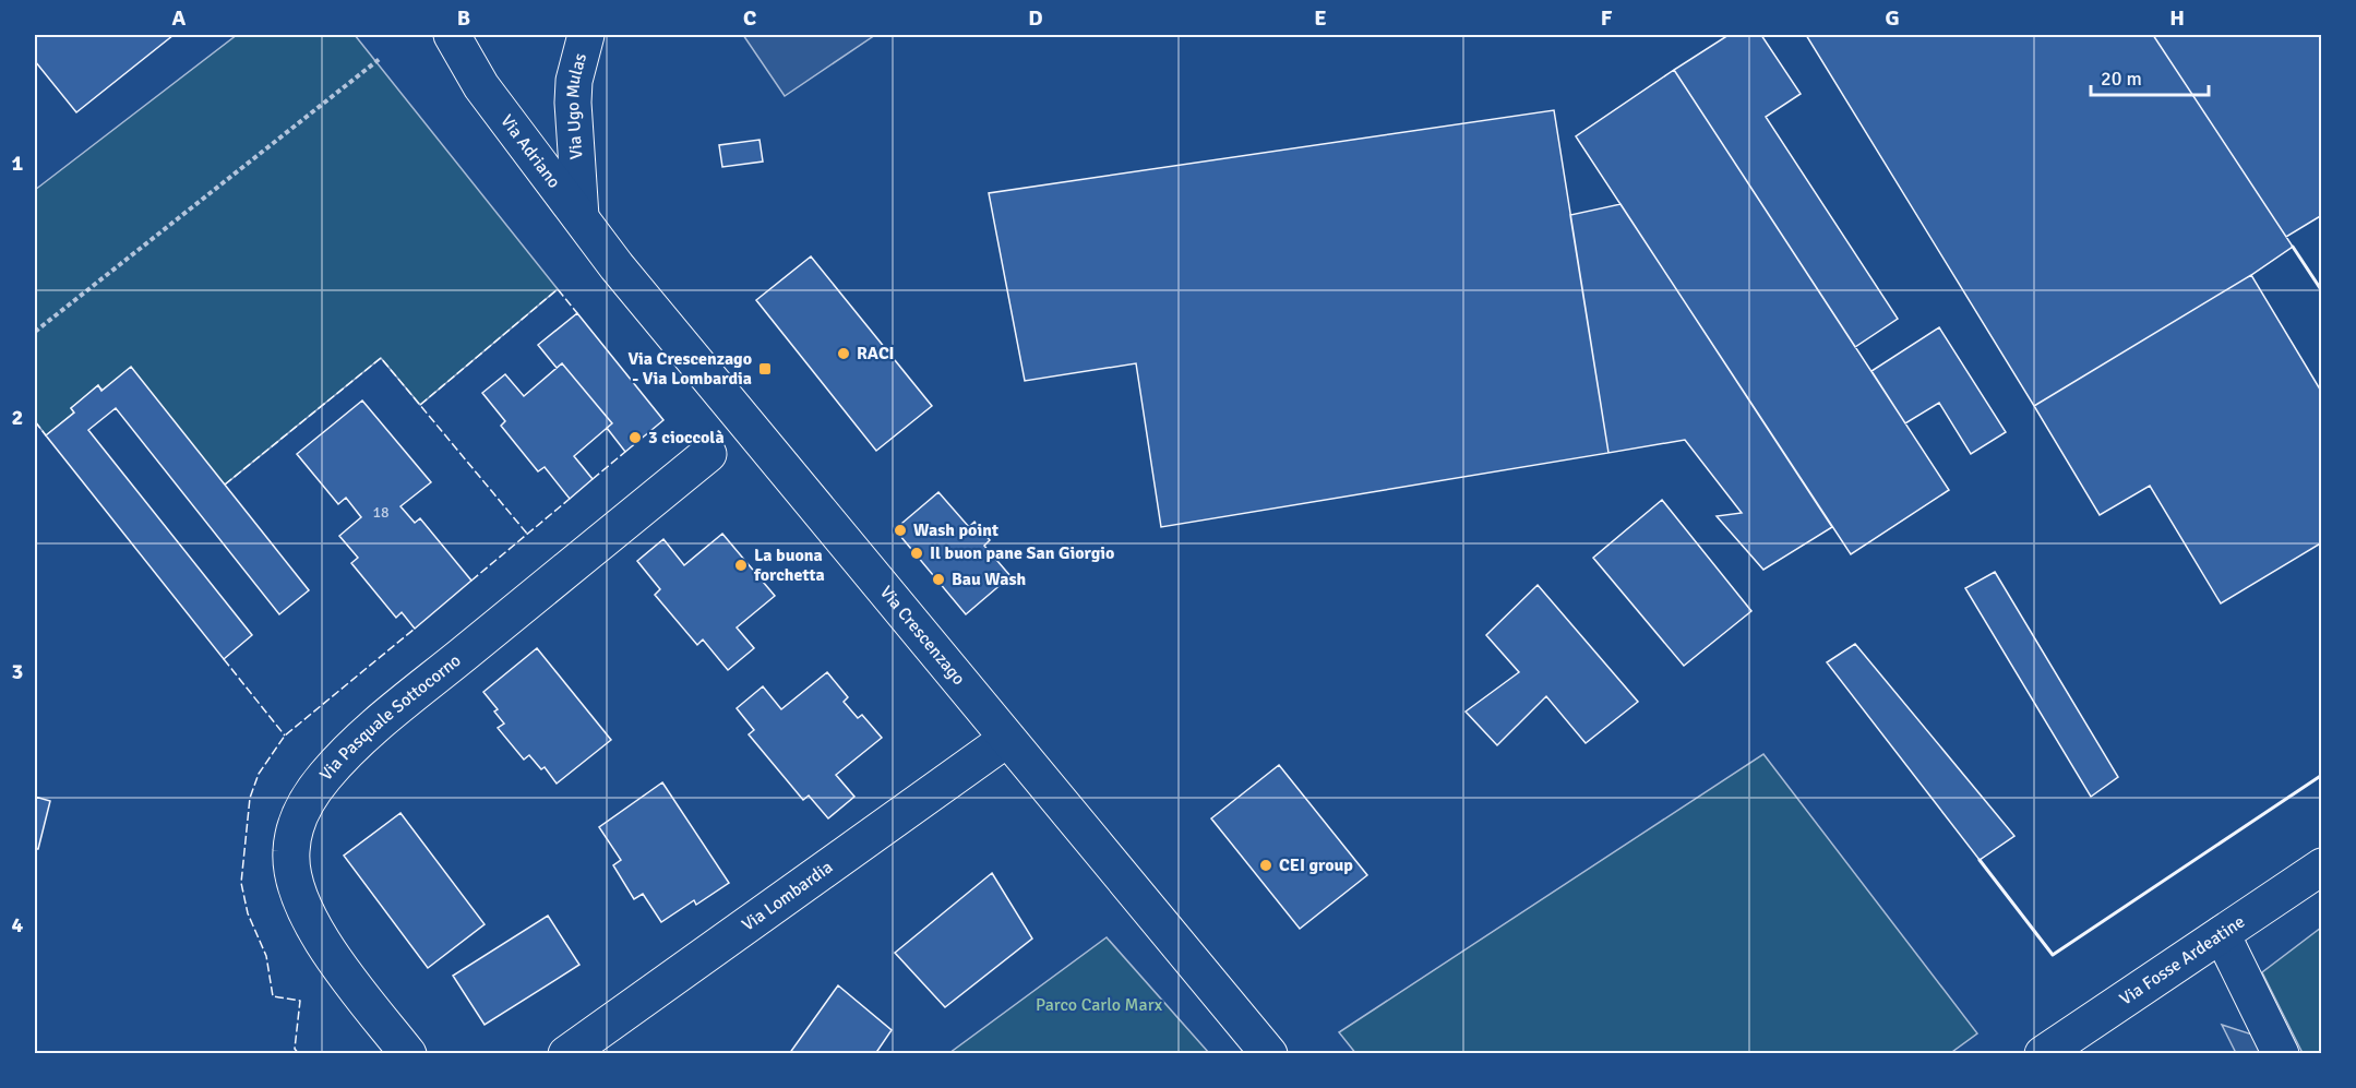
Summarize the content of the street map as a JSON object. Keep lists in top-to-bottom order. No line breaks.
{"streets":{"street":["Via Ugo Mulas","Via Adriano","Via Crescenzago","Via Pasquale Sottocorno","Via Lombardia","Via Fosse Ardeatine"]},"crossings":[["Via Ugo Mulas","Via Adriano"],["Via Ugo Mulas","Via Crescenzago"],["Via Adriano","Via Crescenzago"],["Via Crescenzago","Via Lombardia"]],"parks":["Parco Carlo Marx"],"places":{"other":["RACI","3 cioccolà","Wash point","Il buon pane San Giorgio","La buona forchetta","Bau Wash","CEI group"],"transit":["Via Crescenzago - Via Lombardia"]},"house_numbers":["18"],"scale_bar":"20 m","grid":{"columns":["A","B","C","D","E","F","G","H"],"rows":["1","2","3","4"]}}
